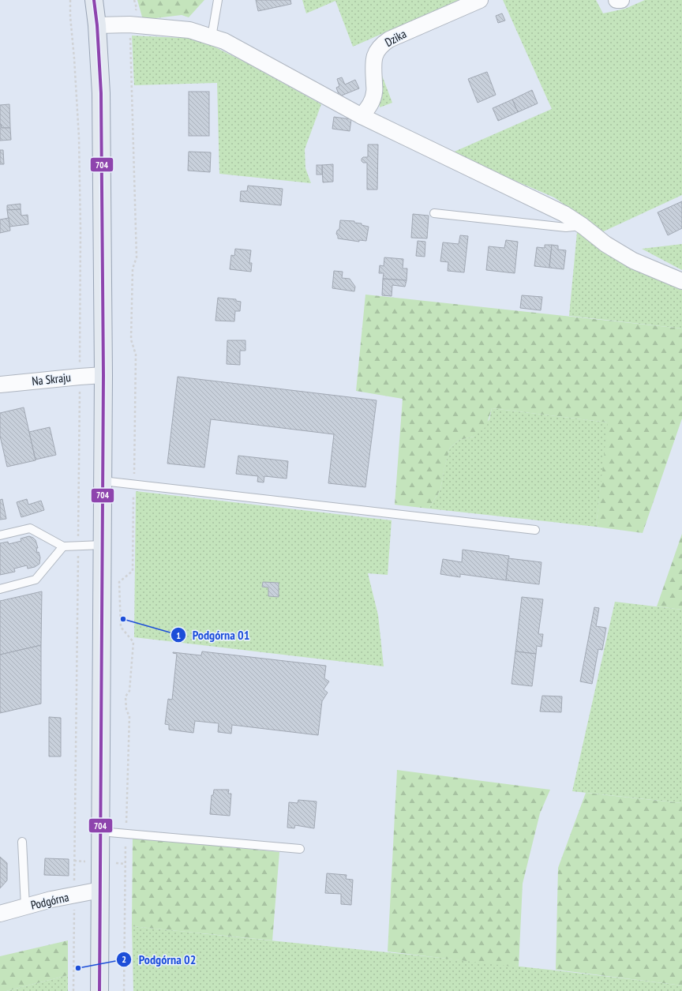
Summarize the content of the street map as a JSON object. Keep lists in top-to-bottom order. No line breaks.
{"streets":{"street":["Dzika","Na Skraju","Podgórna"]},"places":["Podgórna 01","Podgórna 02"],"lines":["transit line 704"]}
